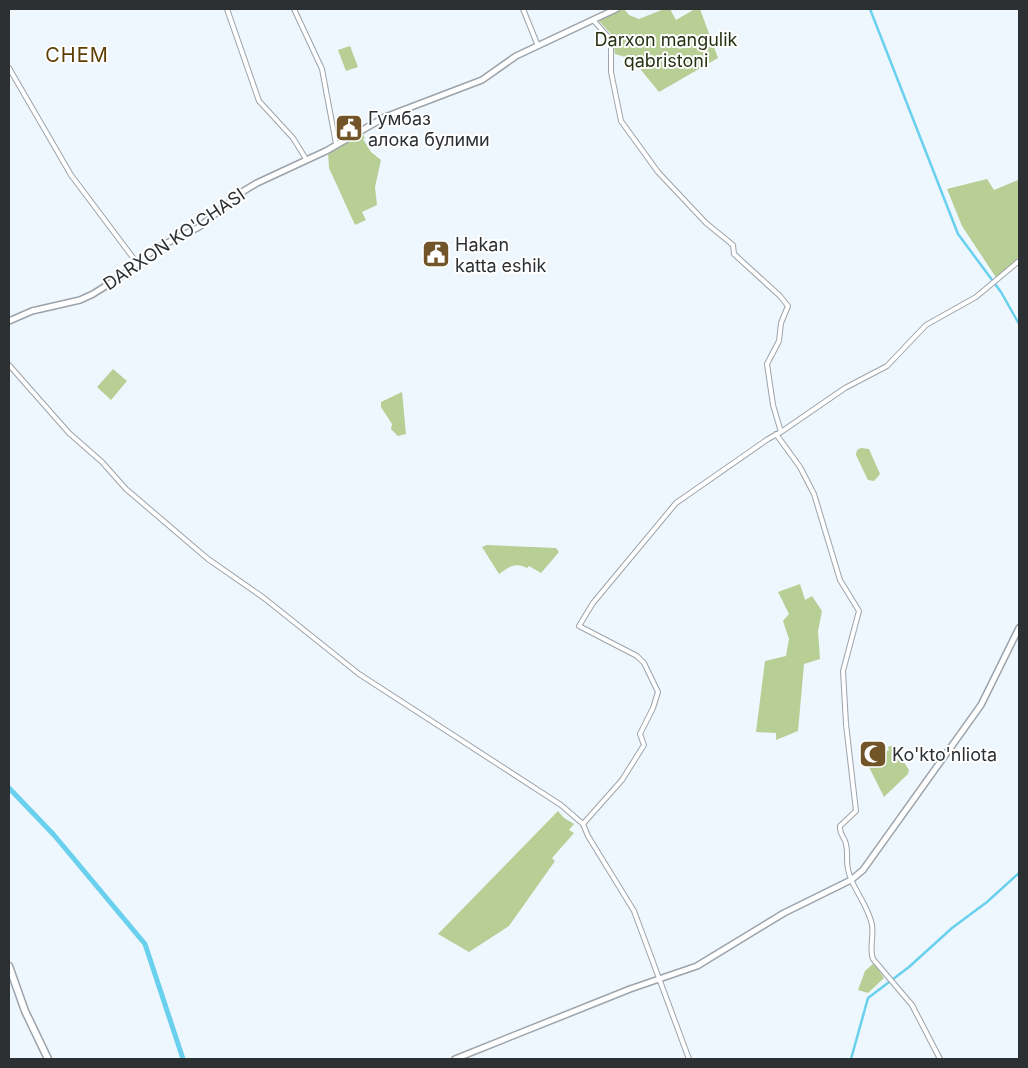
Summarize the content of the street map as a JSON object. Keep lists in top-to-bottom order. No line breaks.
{"streets":{"main road":["DARXON KO'CHASI"]},"districts":["CHEM"],"parks":["Darxon mangulik qabristoni"],"places":{"public building":["Гумбаз алока булими","Hakan katta eshik"],"mosque":["Ko'kto'nliota"]}}
